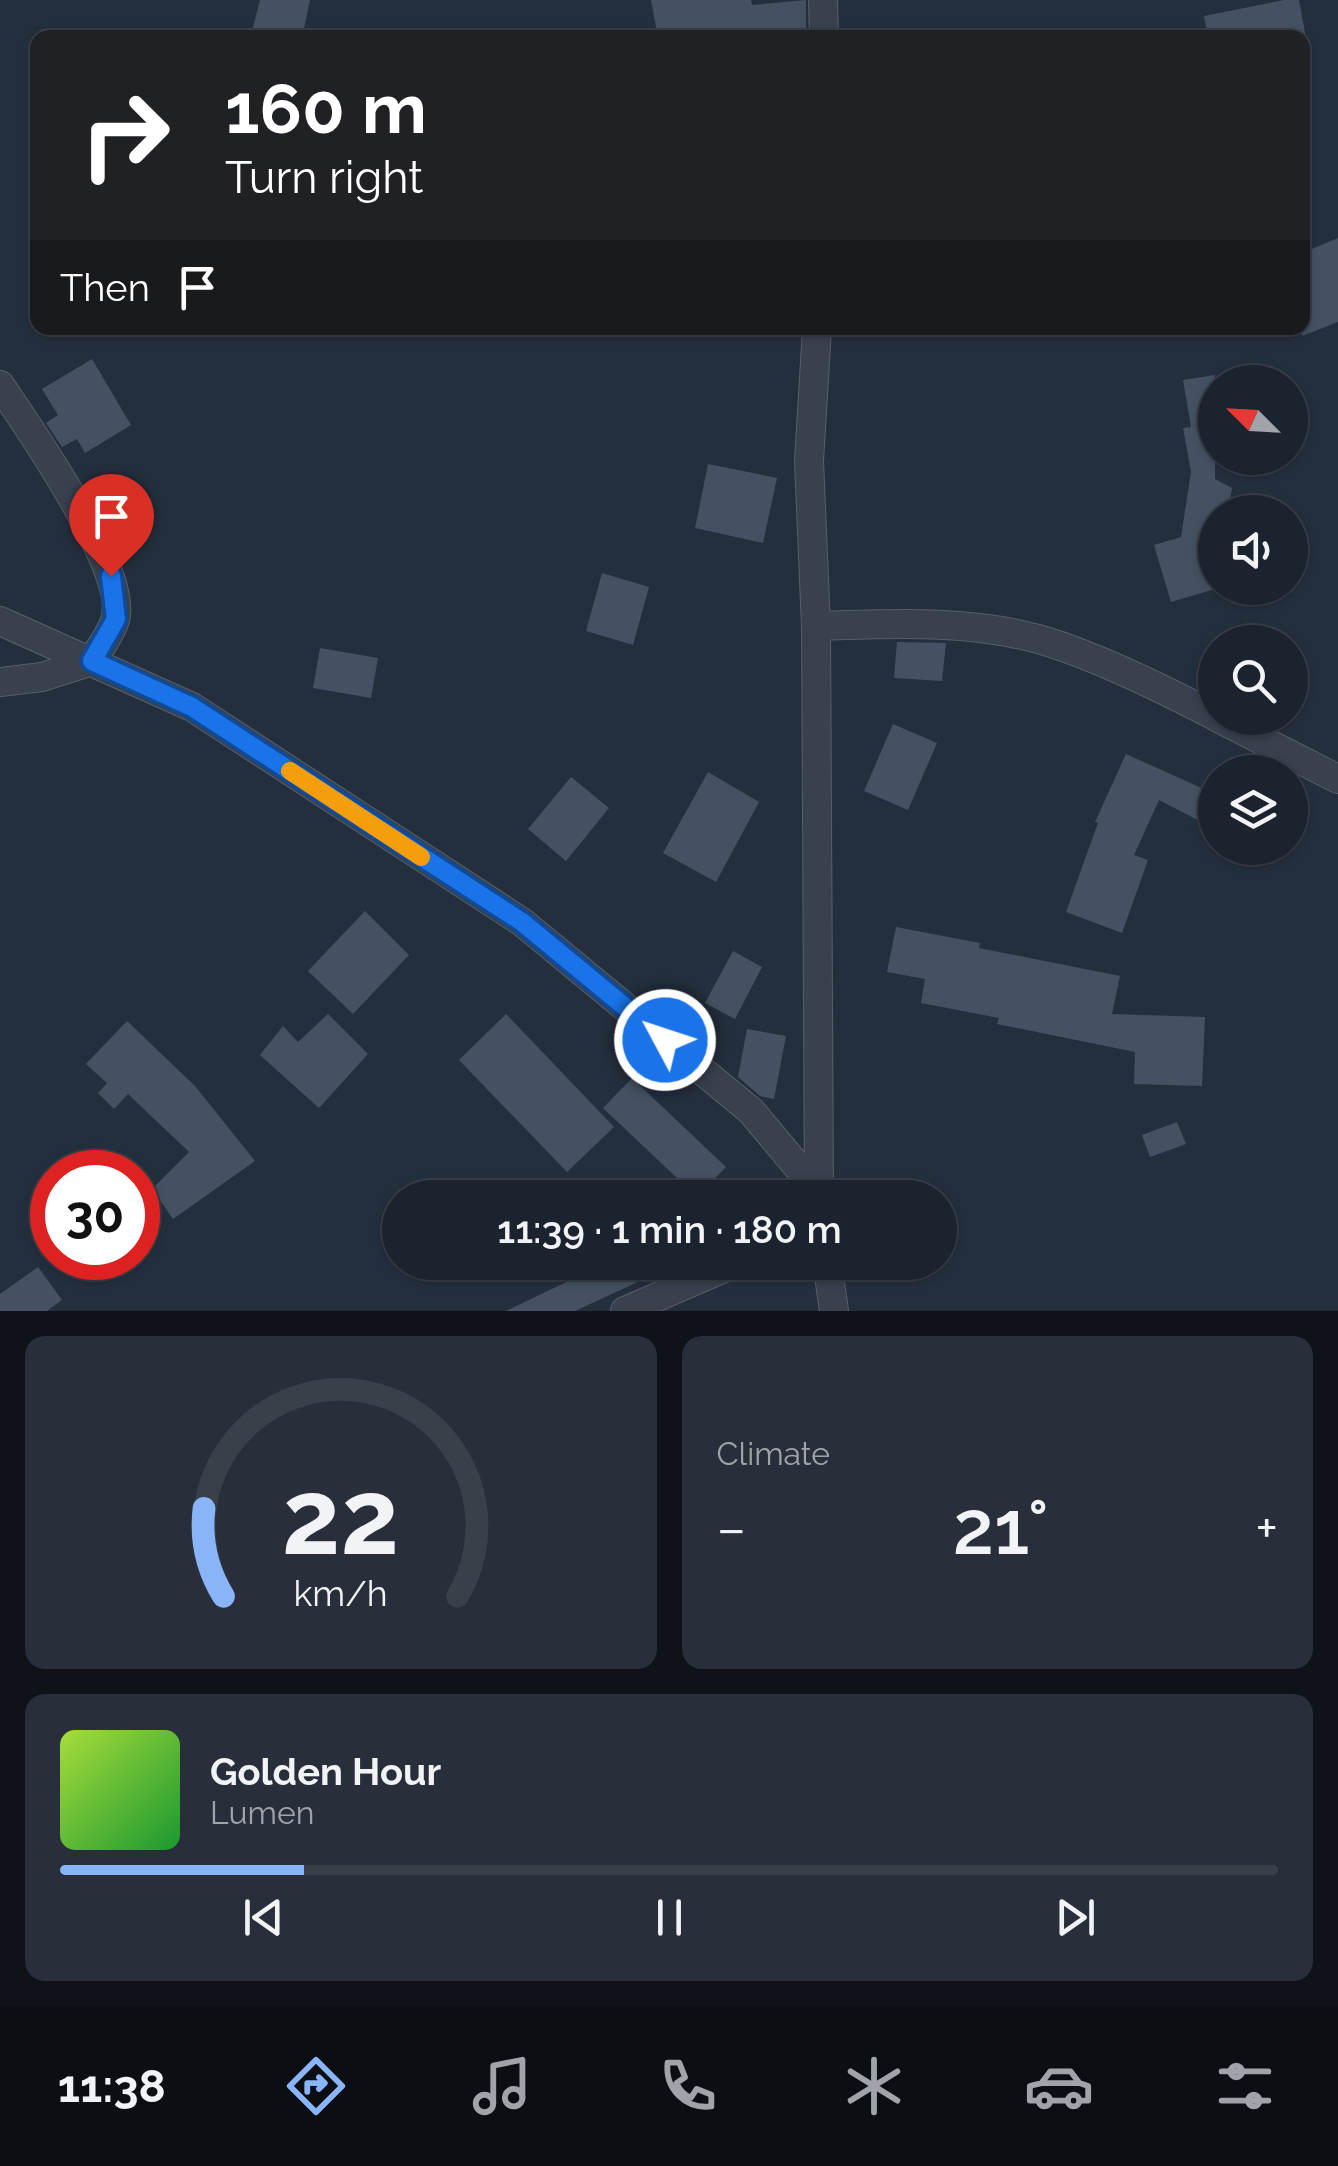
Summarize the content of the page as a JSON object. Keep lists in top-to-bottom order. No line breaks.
{"north":"top left","page":{"turn":["160 m","Turn right"],"then":"Then","limit":"30","trip":"11:39 · 1 min · 180 m","tile":"Climate","heat":["−","21°","+"],"song":["Golden Hour","Lumen"],"tabs":"11:38","gauge":["22","km/h"]}}
